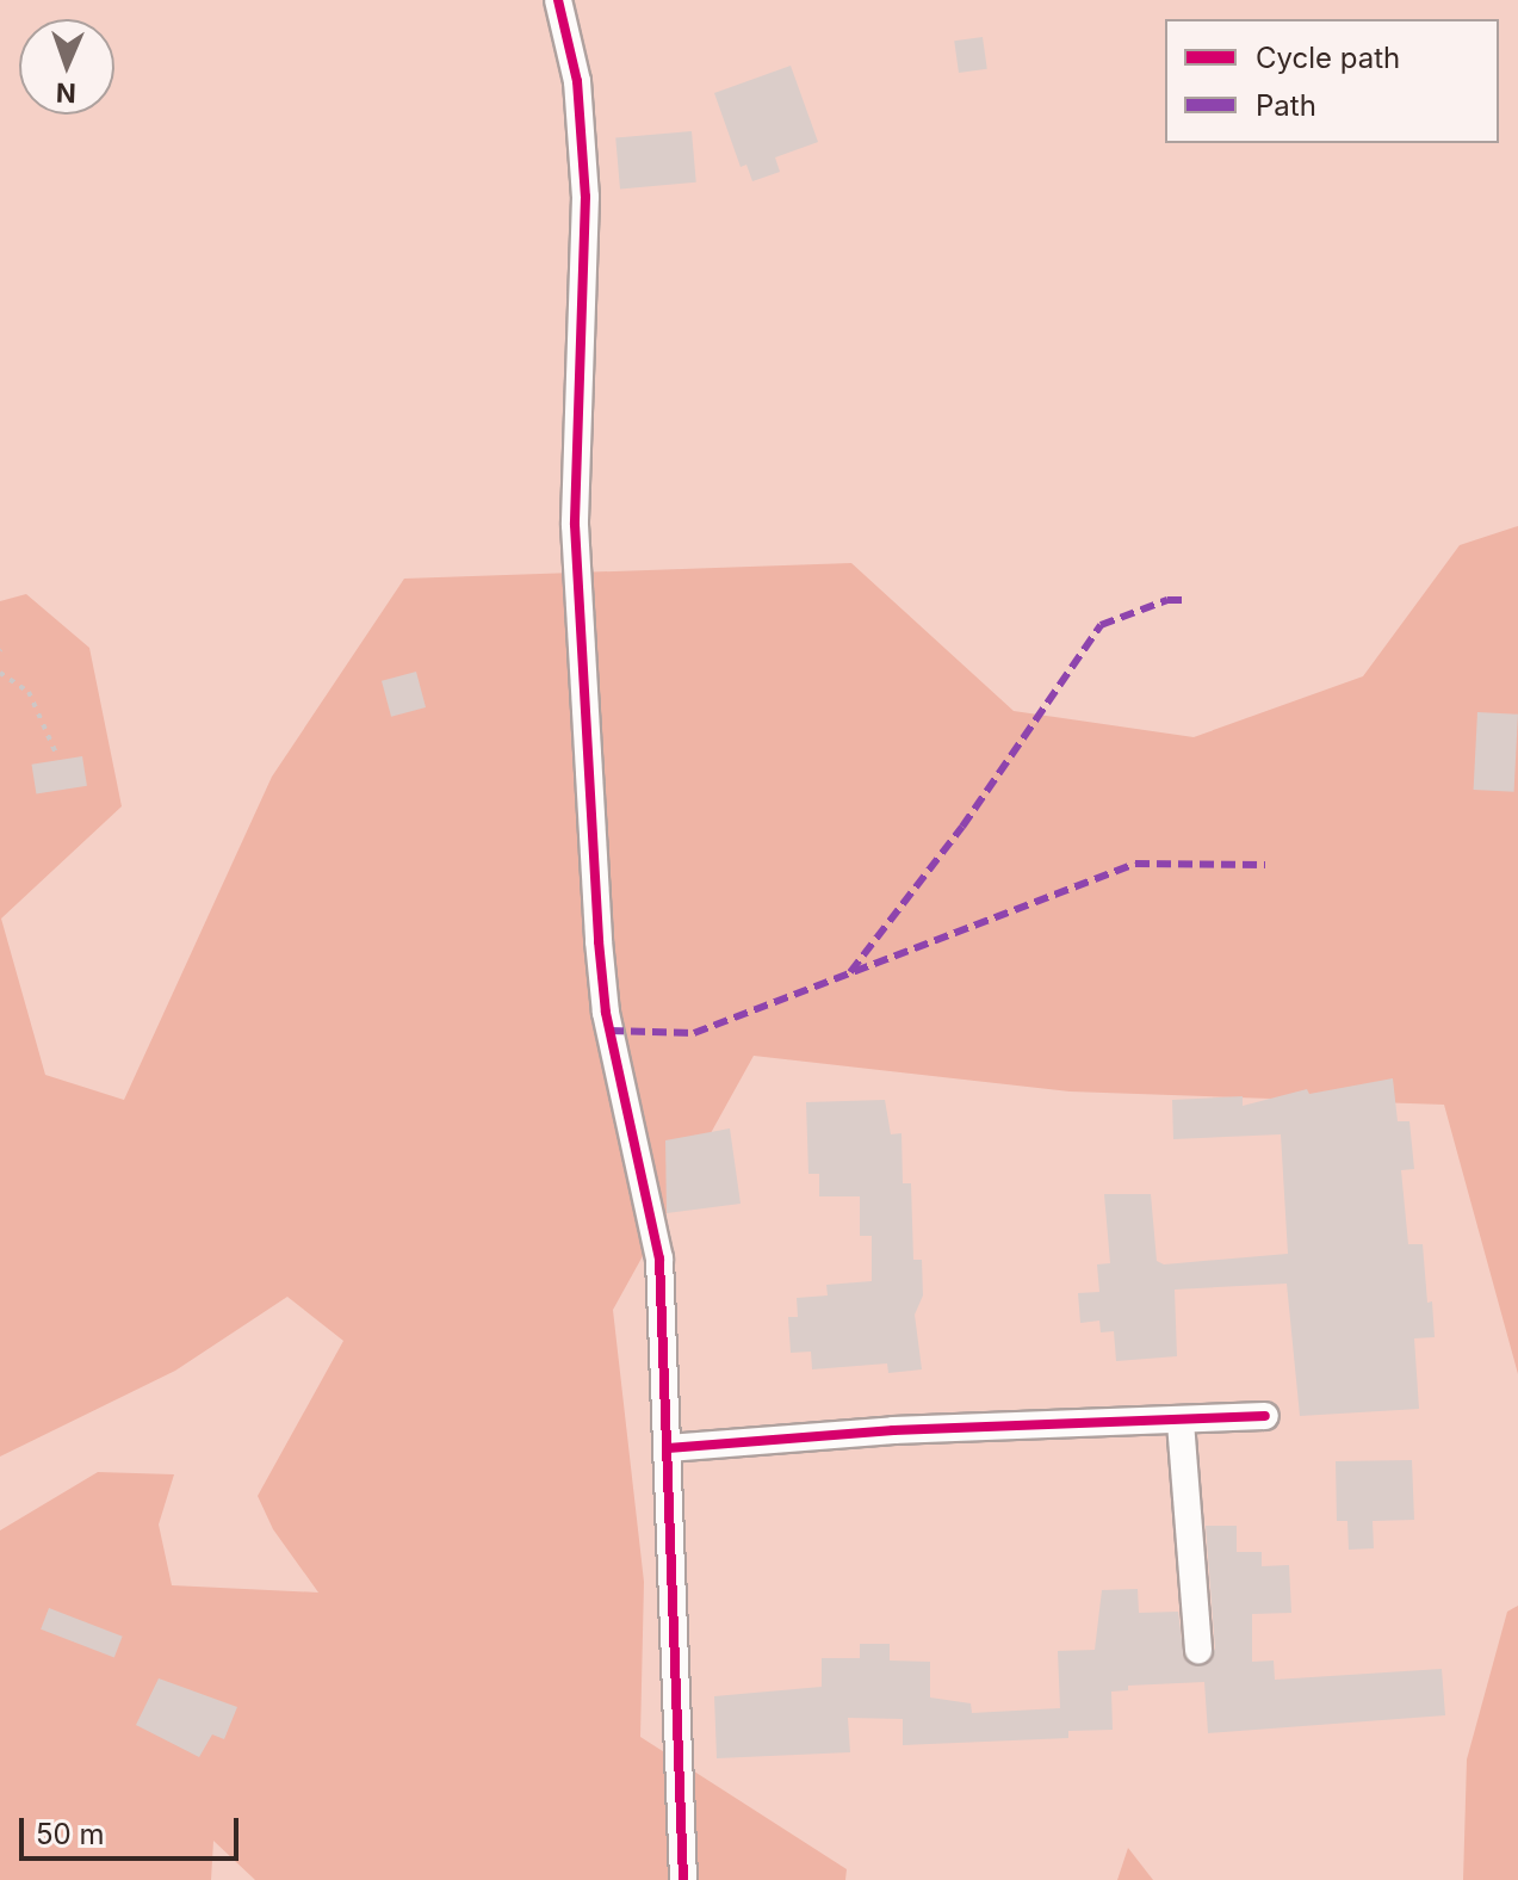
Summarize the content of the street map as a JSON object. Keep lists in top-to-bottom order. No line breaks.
{"legend":["Cycle path","Path"],"scale_bar":"50 m","north":"bottom"}
